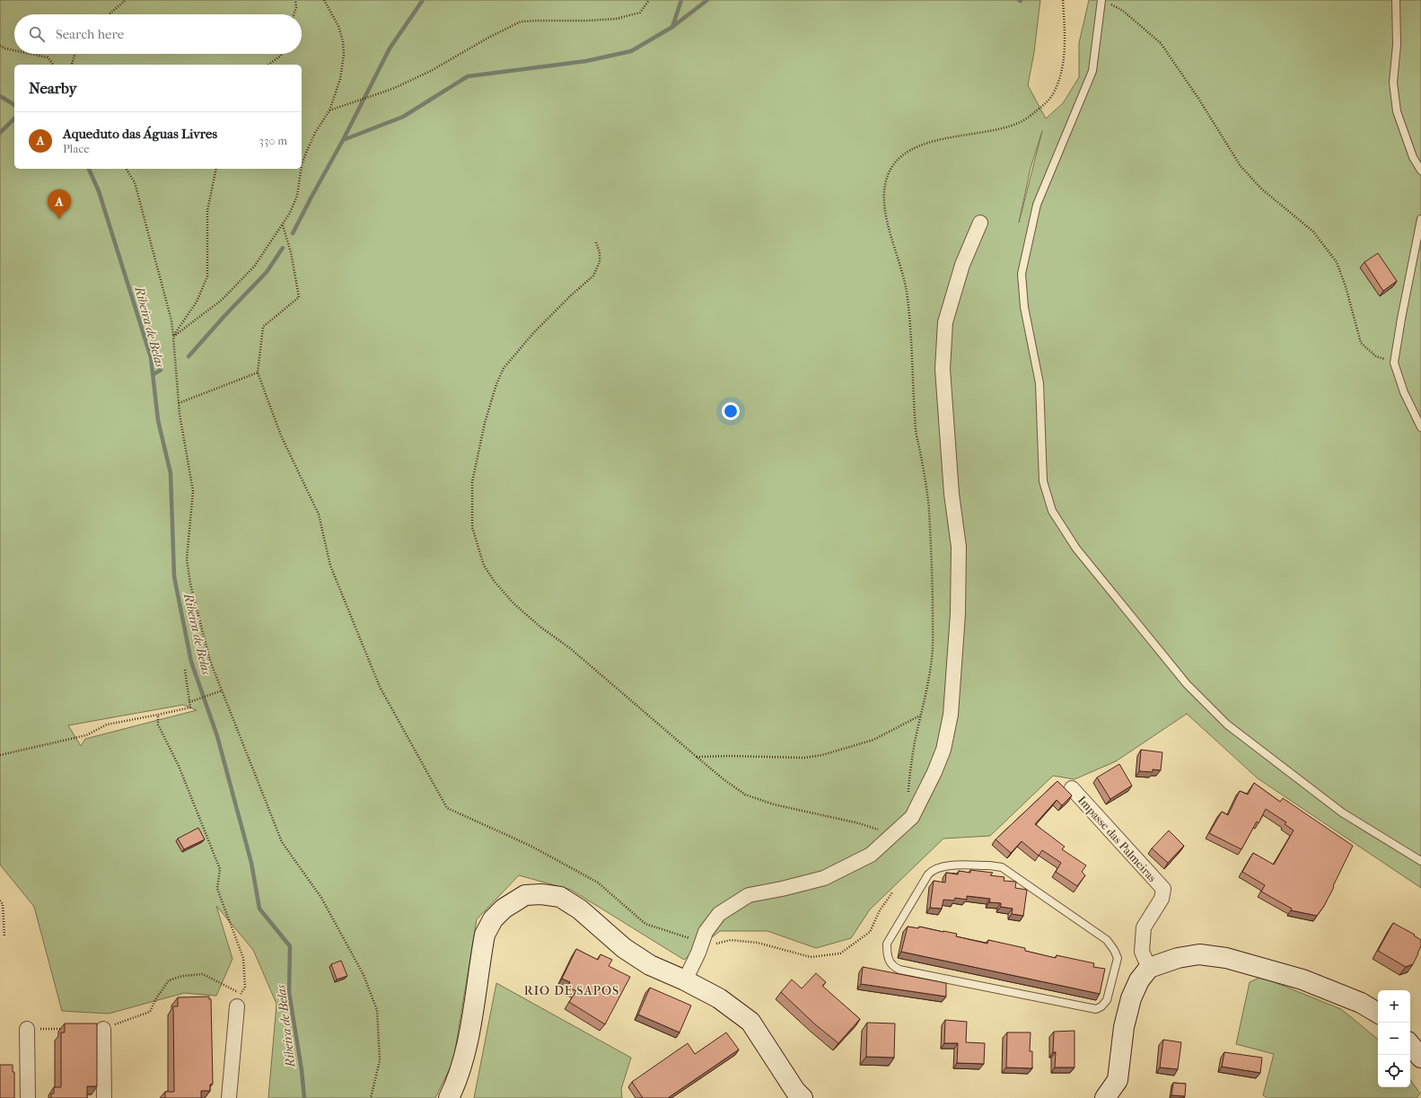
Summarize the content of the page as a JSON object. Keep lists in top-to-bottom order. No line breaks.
{"streets":{"street":["Impasse das Palmeiras"]},"districts":["RIO DE SAPOS"],"water":["Ribeira de Belas"],"page":{"search":"Search here","heading":"Nearby","list":[{"mark":"A","name":"Aqueduto das Águas Livres","note":"Place","value":"330 m"}],"pins":"A","map_buttons":["+","−"]}}
